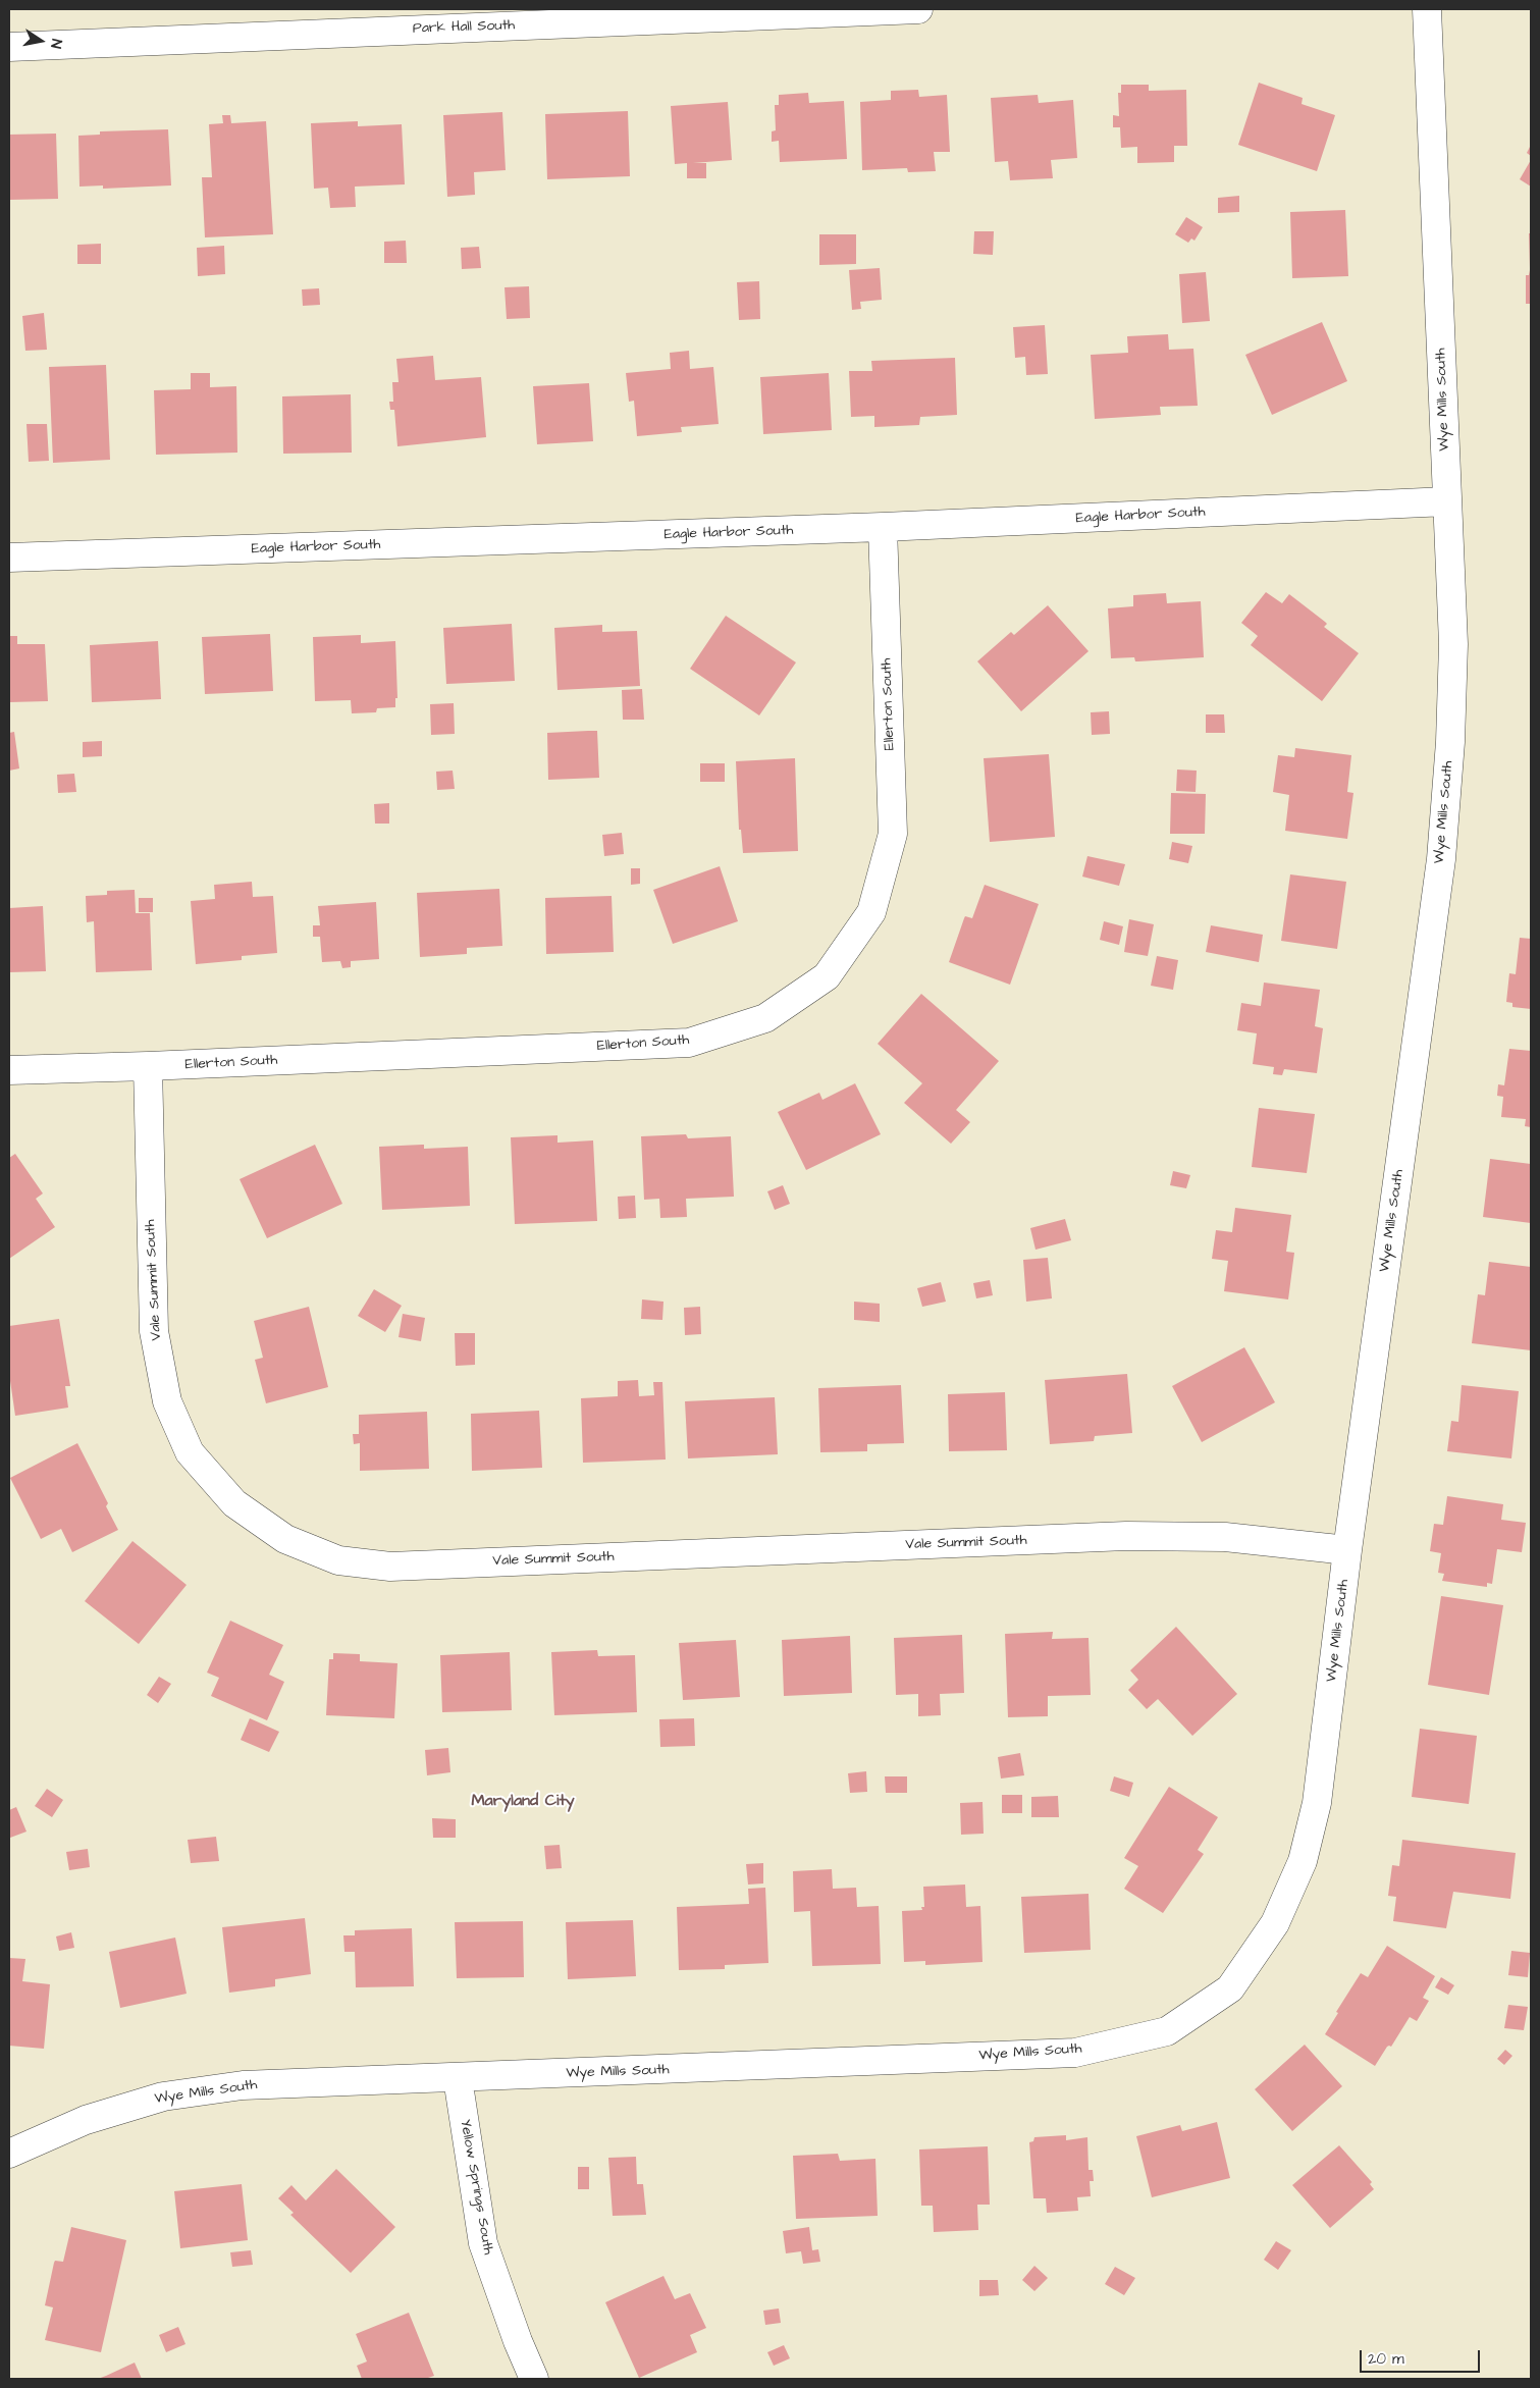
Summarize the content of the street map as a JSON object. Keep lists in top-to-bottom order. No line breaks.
{"streets":{"street":["Park Hall South","Wye Mills South","Eagle Harbor South","Ellerton South","Vale Summit South","Yellow Springs South"]},"crossings":[["Wye Mills South","Eagle Harbor South"],["Wye Mills South","Vale Summit South"],["Wye Mills South","Yellow Springs South"],["Eagle Harbor South","Ellerton South"],["Ellerton South","Vale Summit South"]],"districts":["Maryland City"],"scale_bar":"20 m","north":"right"}
